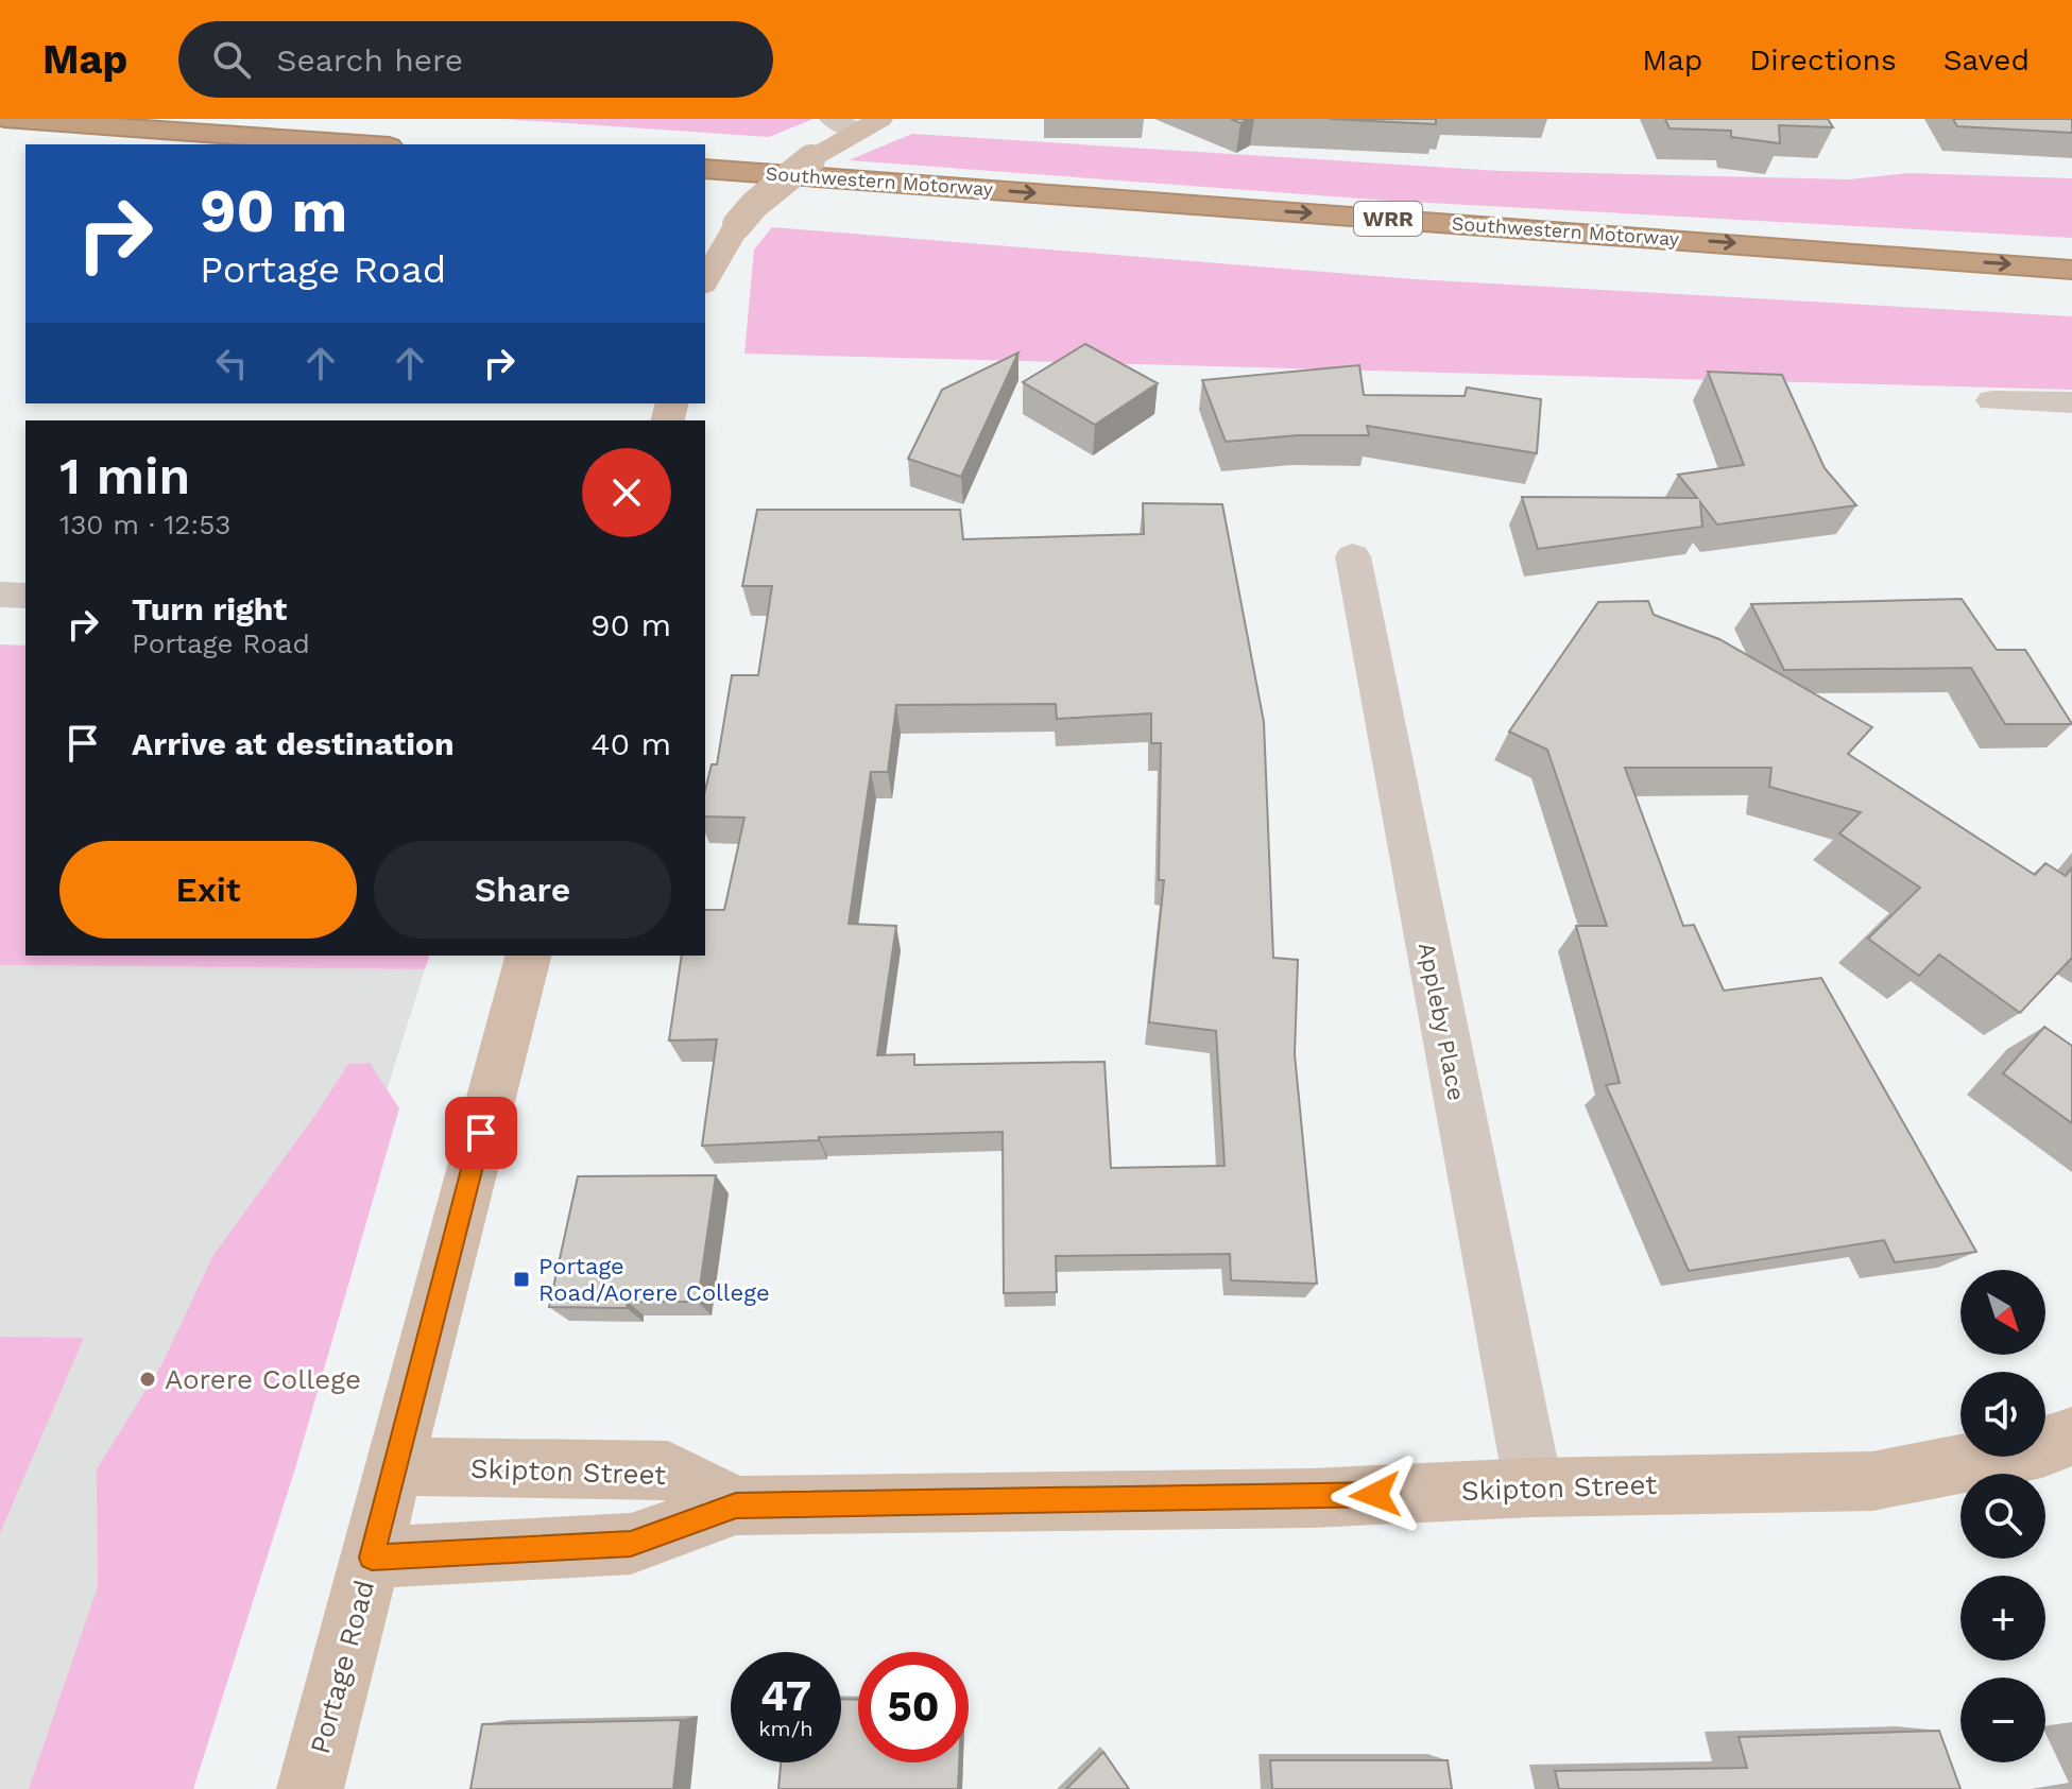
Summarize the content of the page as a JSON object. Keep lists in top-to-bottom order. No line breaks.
{"streets":{"highway":["Southwestern Motorway","WRR"],"main road":["Skipton Street","Portage Road"],"street":["Appleby Place"]},"crossings":[["Appleby Place","Skipton Street"],["Skipton Street","Portage Road"]],"places":{"transit":["Portage Road/Aorere College"],"other":["Aorere College"]},"north":"bottom right","page":{"header":"Map","search":"Search here","nav":["Map","Directions","Saved"],"turn":["90 m","Portage Road"],"heading":["1 min","130 m · 12:53"],"list":[{"name":"Turn right","note":"Portage Road","value":"90 m"},{"name":"Arrive at destination","value":"40 m"}],"buttons":["Exit","Share"],"map_buttons":["+","−"],"speed":"47 km/h","limit":"50"}}
